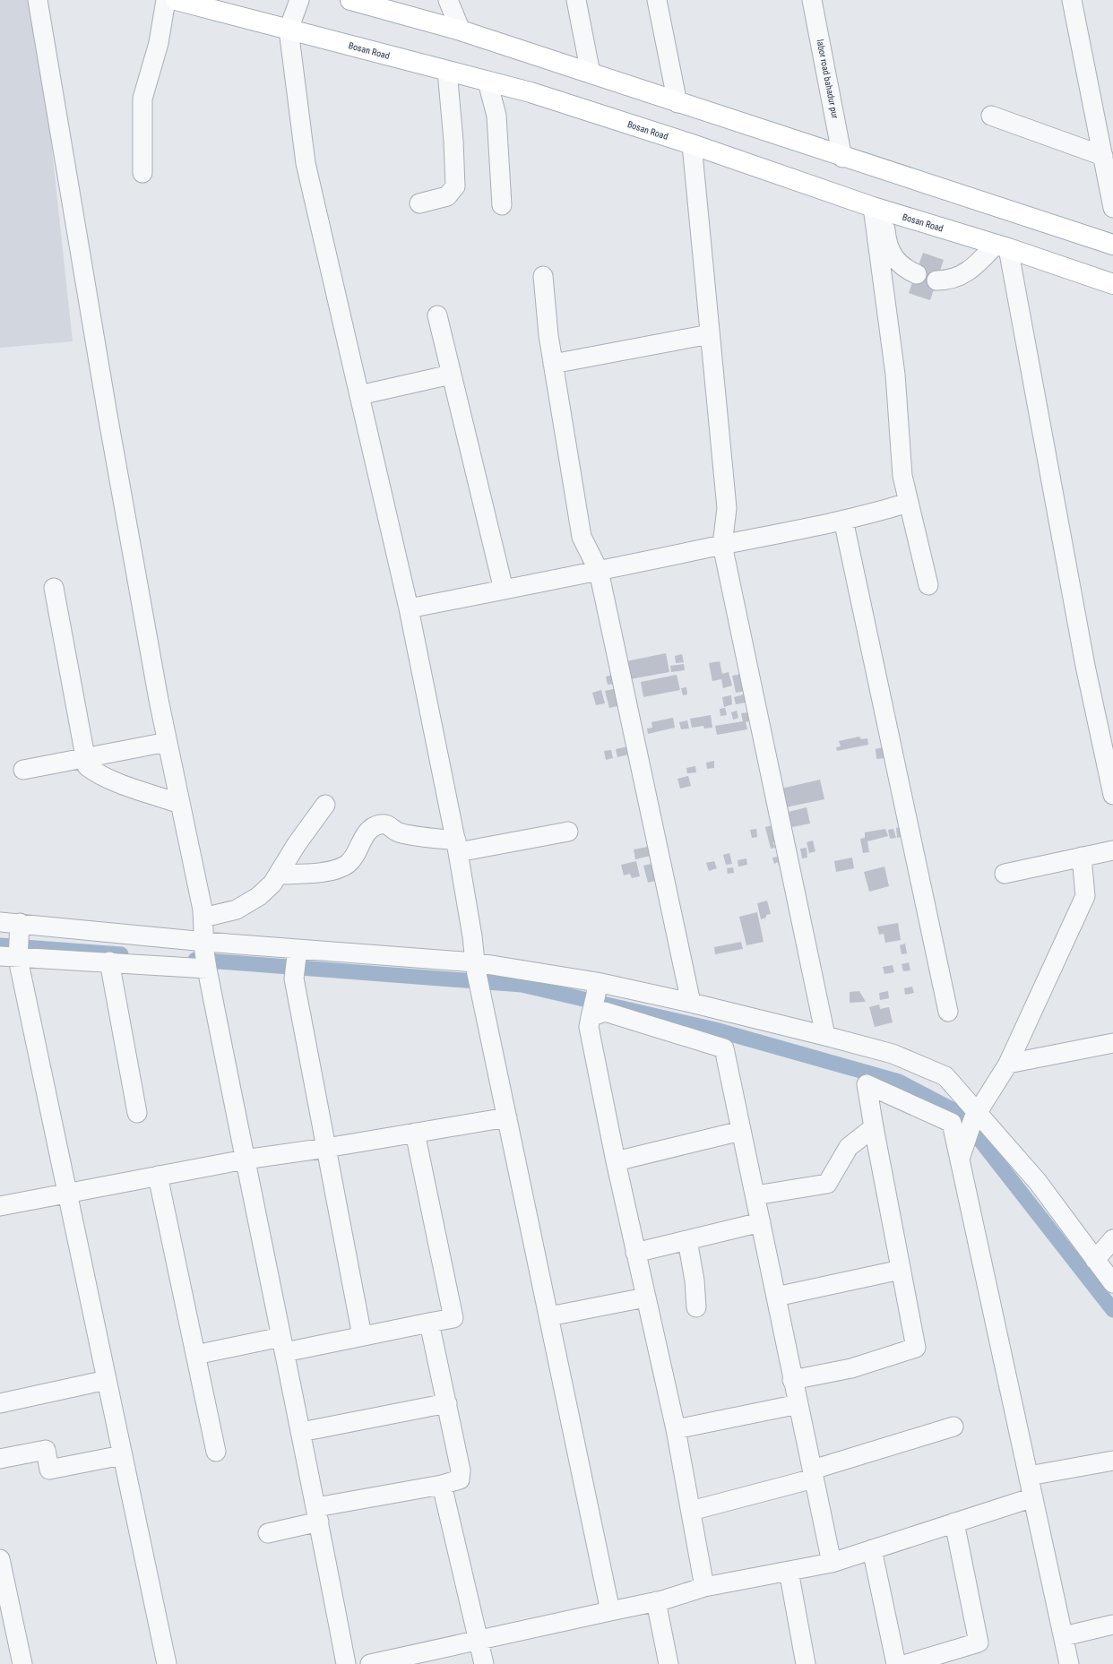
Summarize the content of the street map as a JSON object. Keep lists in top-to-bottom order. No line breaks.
{"streets":{"main road":["Bosan Road"],"street":["labor road bahadur pur"]}}
